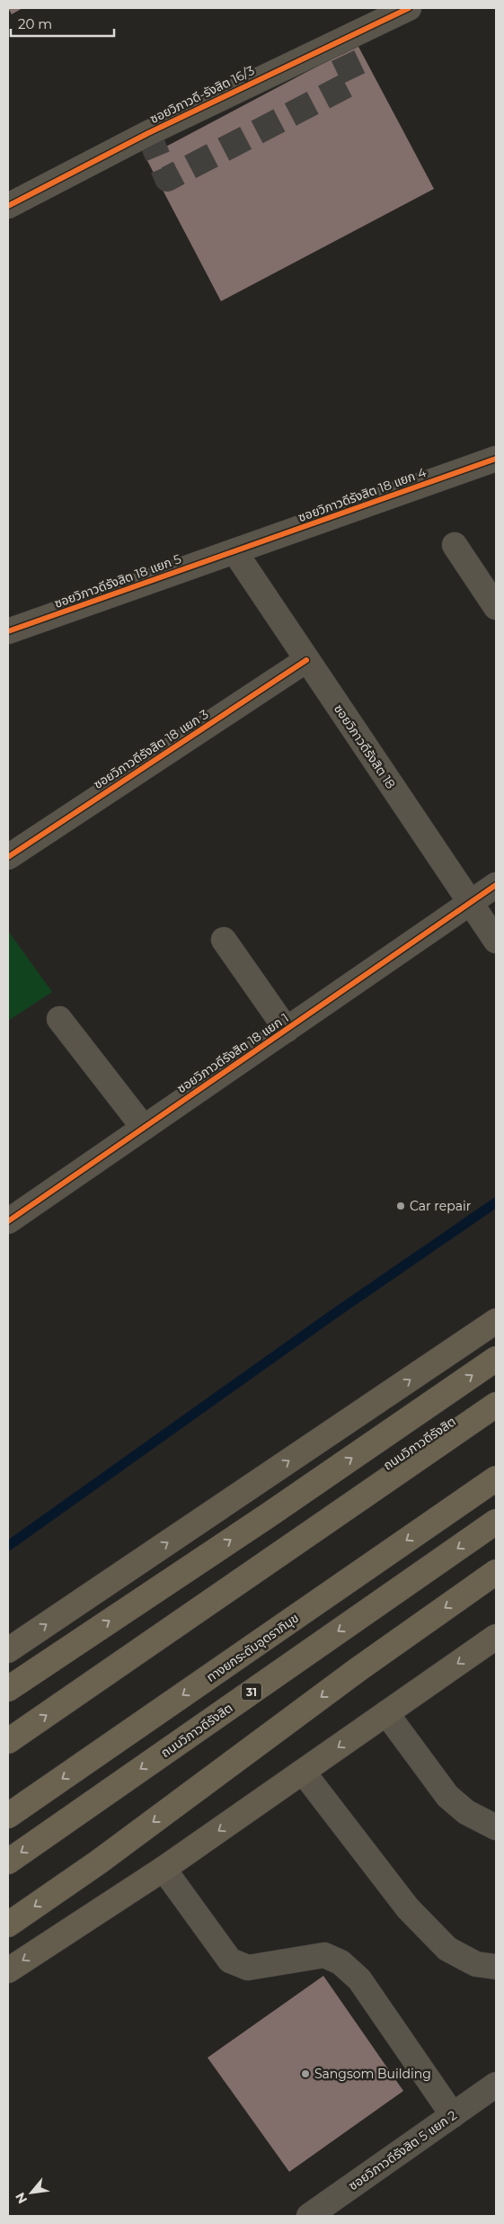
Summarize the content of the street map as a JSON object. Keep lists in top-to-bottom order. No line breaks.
{"streets":{"highway":["ถนนวิภาวดีรังสิต","ทางยกระดับอุตราภิมุข","31"],"street":["ซอยวิภาวดี-รังสิต 16/3","ซอยวิภาวดีรังสิต 18 แยก 4","ซอยวิภาวดีรังสิต 18 แยก 5","ซอยวิภาวดีรังสิต 18","ซอยวิภาวดีรังสิต 18 แยก 3","ซอยวิภาวดีรังสิต 18 แยก 1","ซอยวิภาวดีรังสิต 5 แยก 2"]},"crossings":[["ซอยวิภาวดีรังสิต 18 แยก 4","ซอยวิภาวดีรังสิต 18 แยก 5"],["ซอยวิภาวดีรังสิต 18 แยก 4","ซอยวิภาวดีรังสิต 18"],["ซอยวิภาวดีรังสิต 18 แยก 5","ซอยวิภาวดีรังสิต 18"],["ซอยวิภาวดีรังสิต 18","ซอยวิภาวดีรังสิต 18 แยก 3"],["ซอยวิภาวดีรังสิต 18","ซอยวิภาวดีรังสิต 18 แยก 1"]],"places":["Car repair","Sangsom Building"],"scale_bar":"20 m","north":"bottom left"}
